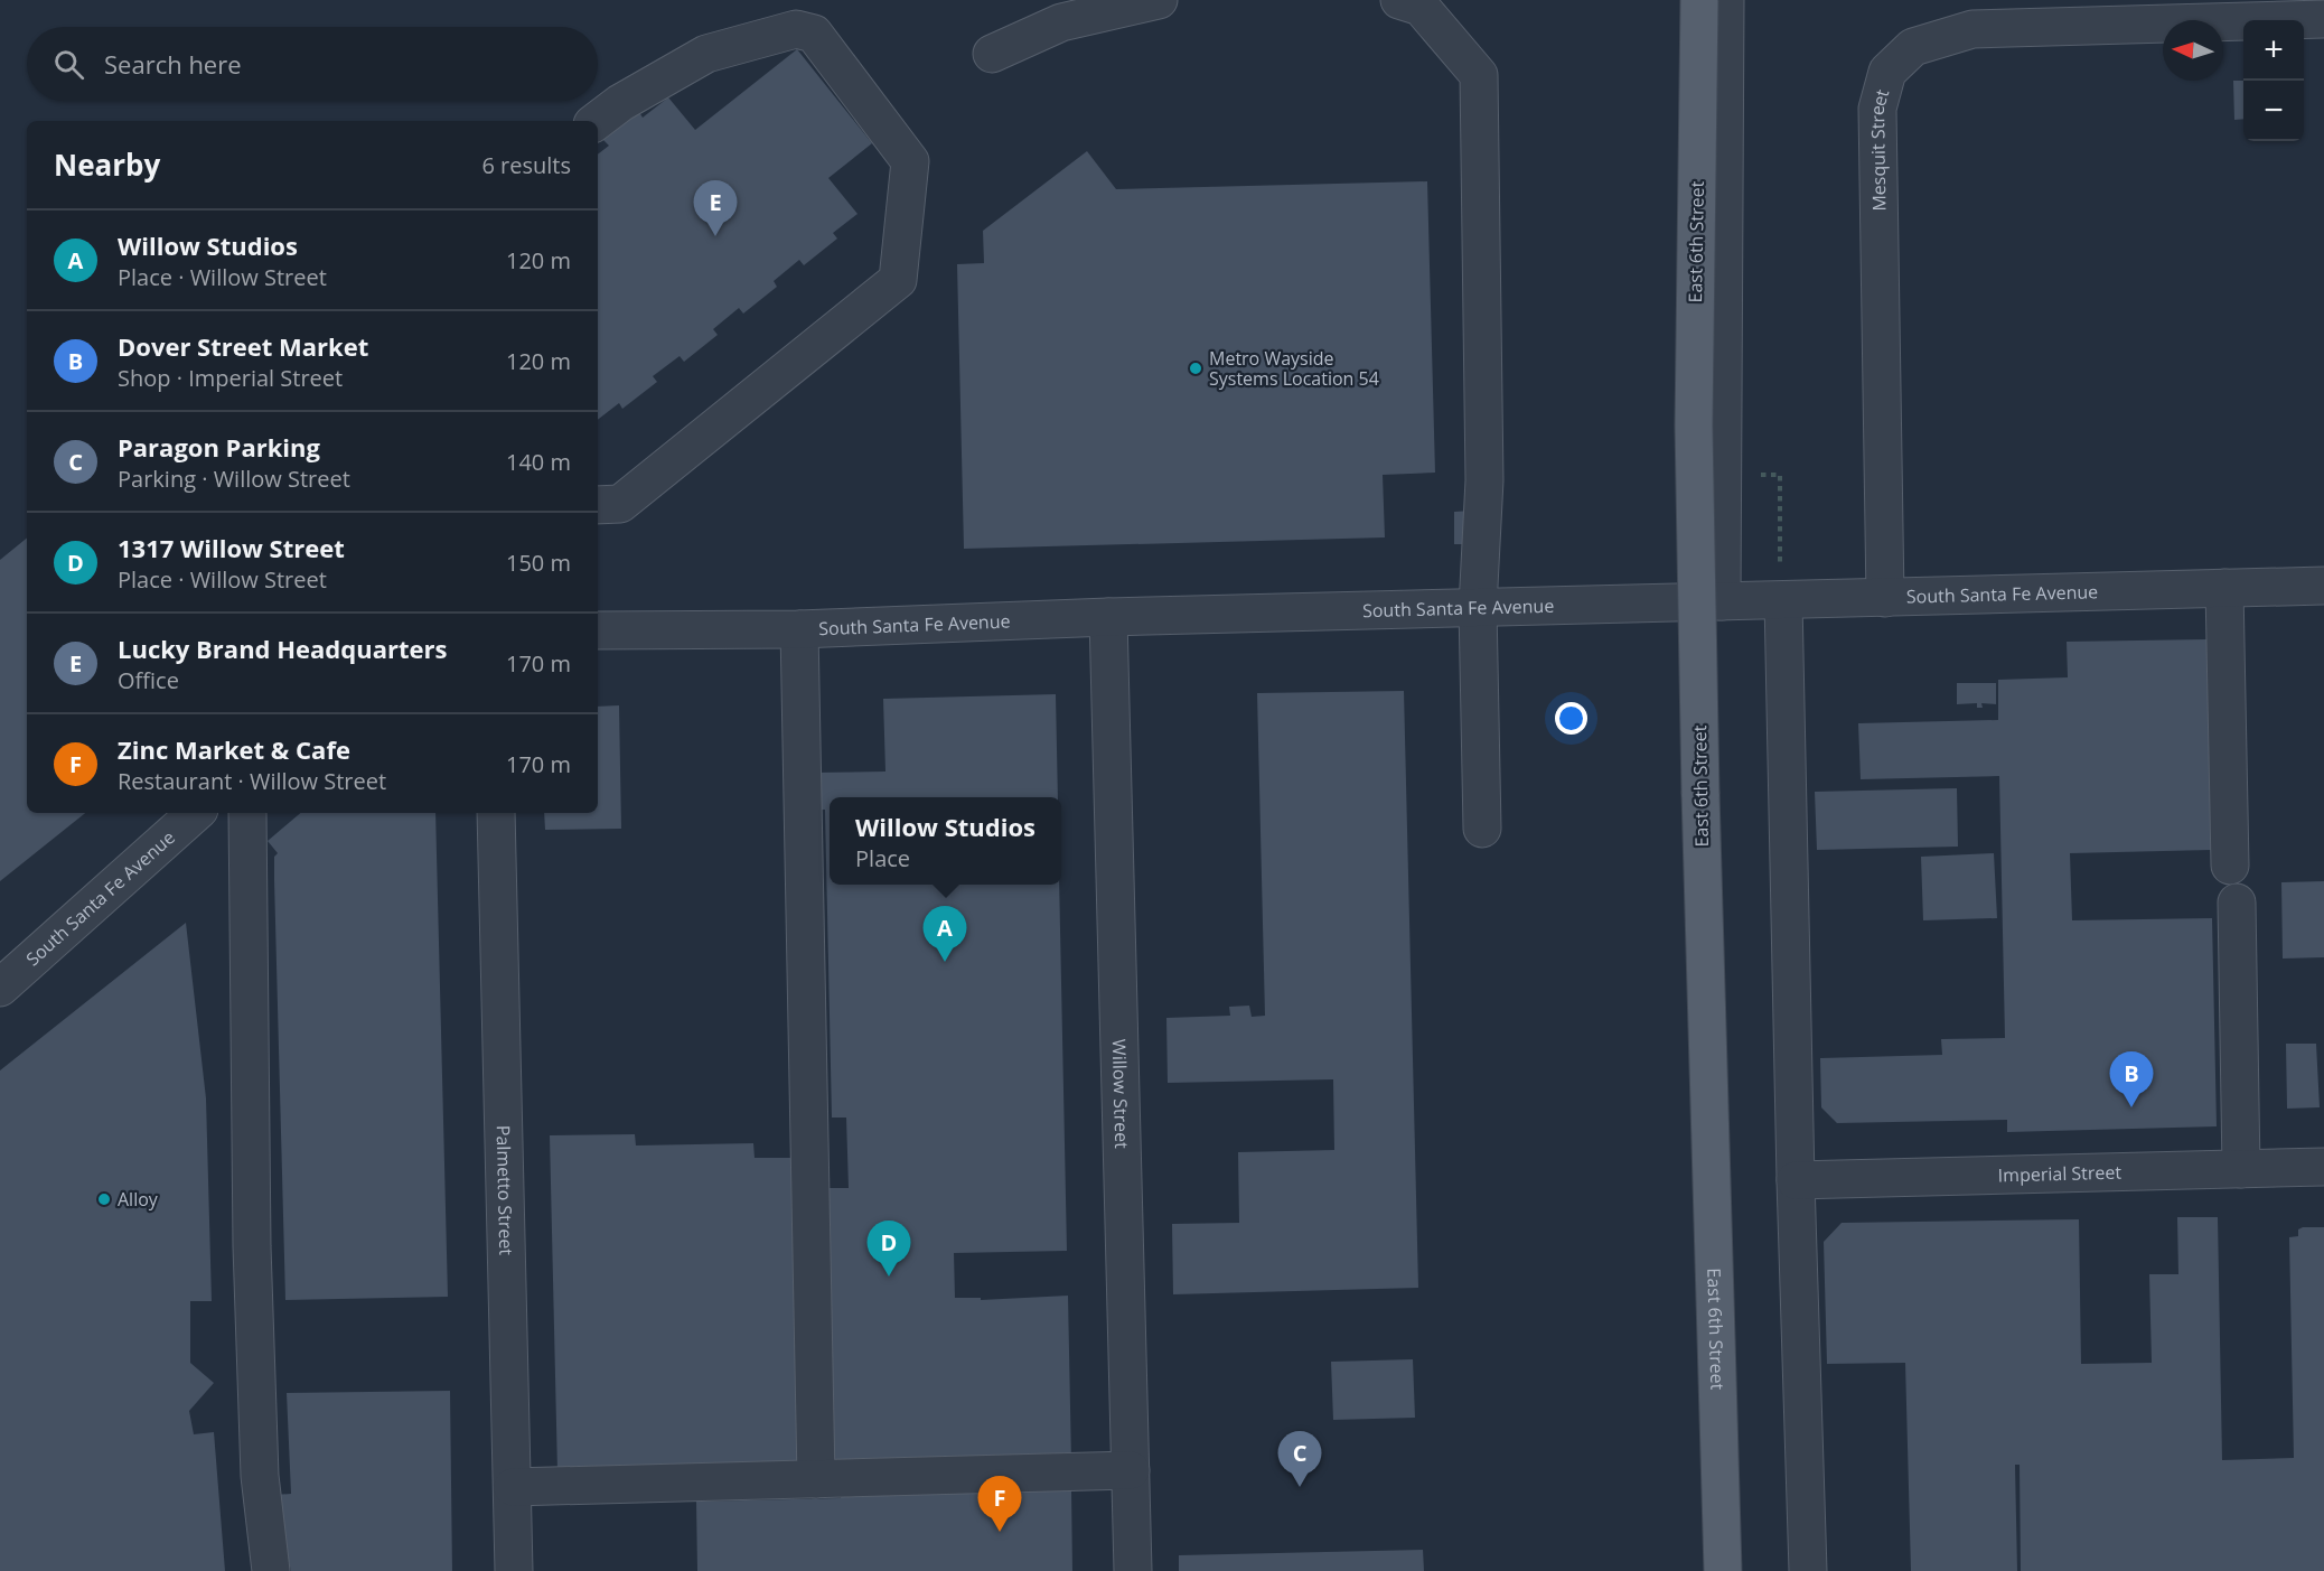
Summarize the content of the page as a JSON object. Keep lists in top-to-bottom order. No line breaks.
{"streets":{"main road":["East 6th Street"],"street":["Mesquit Street","South Santa Fe Avenue","Willow Street","Imperial Street","Palmetto Street"]},"crossings":[["Mesquit Street","South Santa Fe Avenue"],["South Santa Fe Avenue","Willow Street"]],"places":["Metro Wayside Systems Location 54","Alloy"],"north":"left","page":{"map_buttons":["+","−"],"search":"Search here","heading":["Nearby","6 results"],"pins":["E","A","B","D","C","F"],"list":[{"mark":"A","name":"Willow Studios","note":"Place · Willow Street","value":"120 m"},{"mark":"B","name":"Dover Street Market","note":"Shop · Imperial Street","value":"120 m"},{"mark":"C","name":"Paragon Parking","note":"Parking · Willow Street","value":"140 m"},{"mark":"D","name":"1317 Willow Street","note":"Place · Willow Street","value":"150 m"},{"mark":"E","name":"Lucky Brand Headquarters","note":"Office","value":"170 m"},{"mark":"F","name":"Zinc Market & Cafe","note":"Restaurant · Willow Street","value":"170 m"}],"popup":["Willow Studios","Place"]}}
